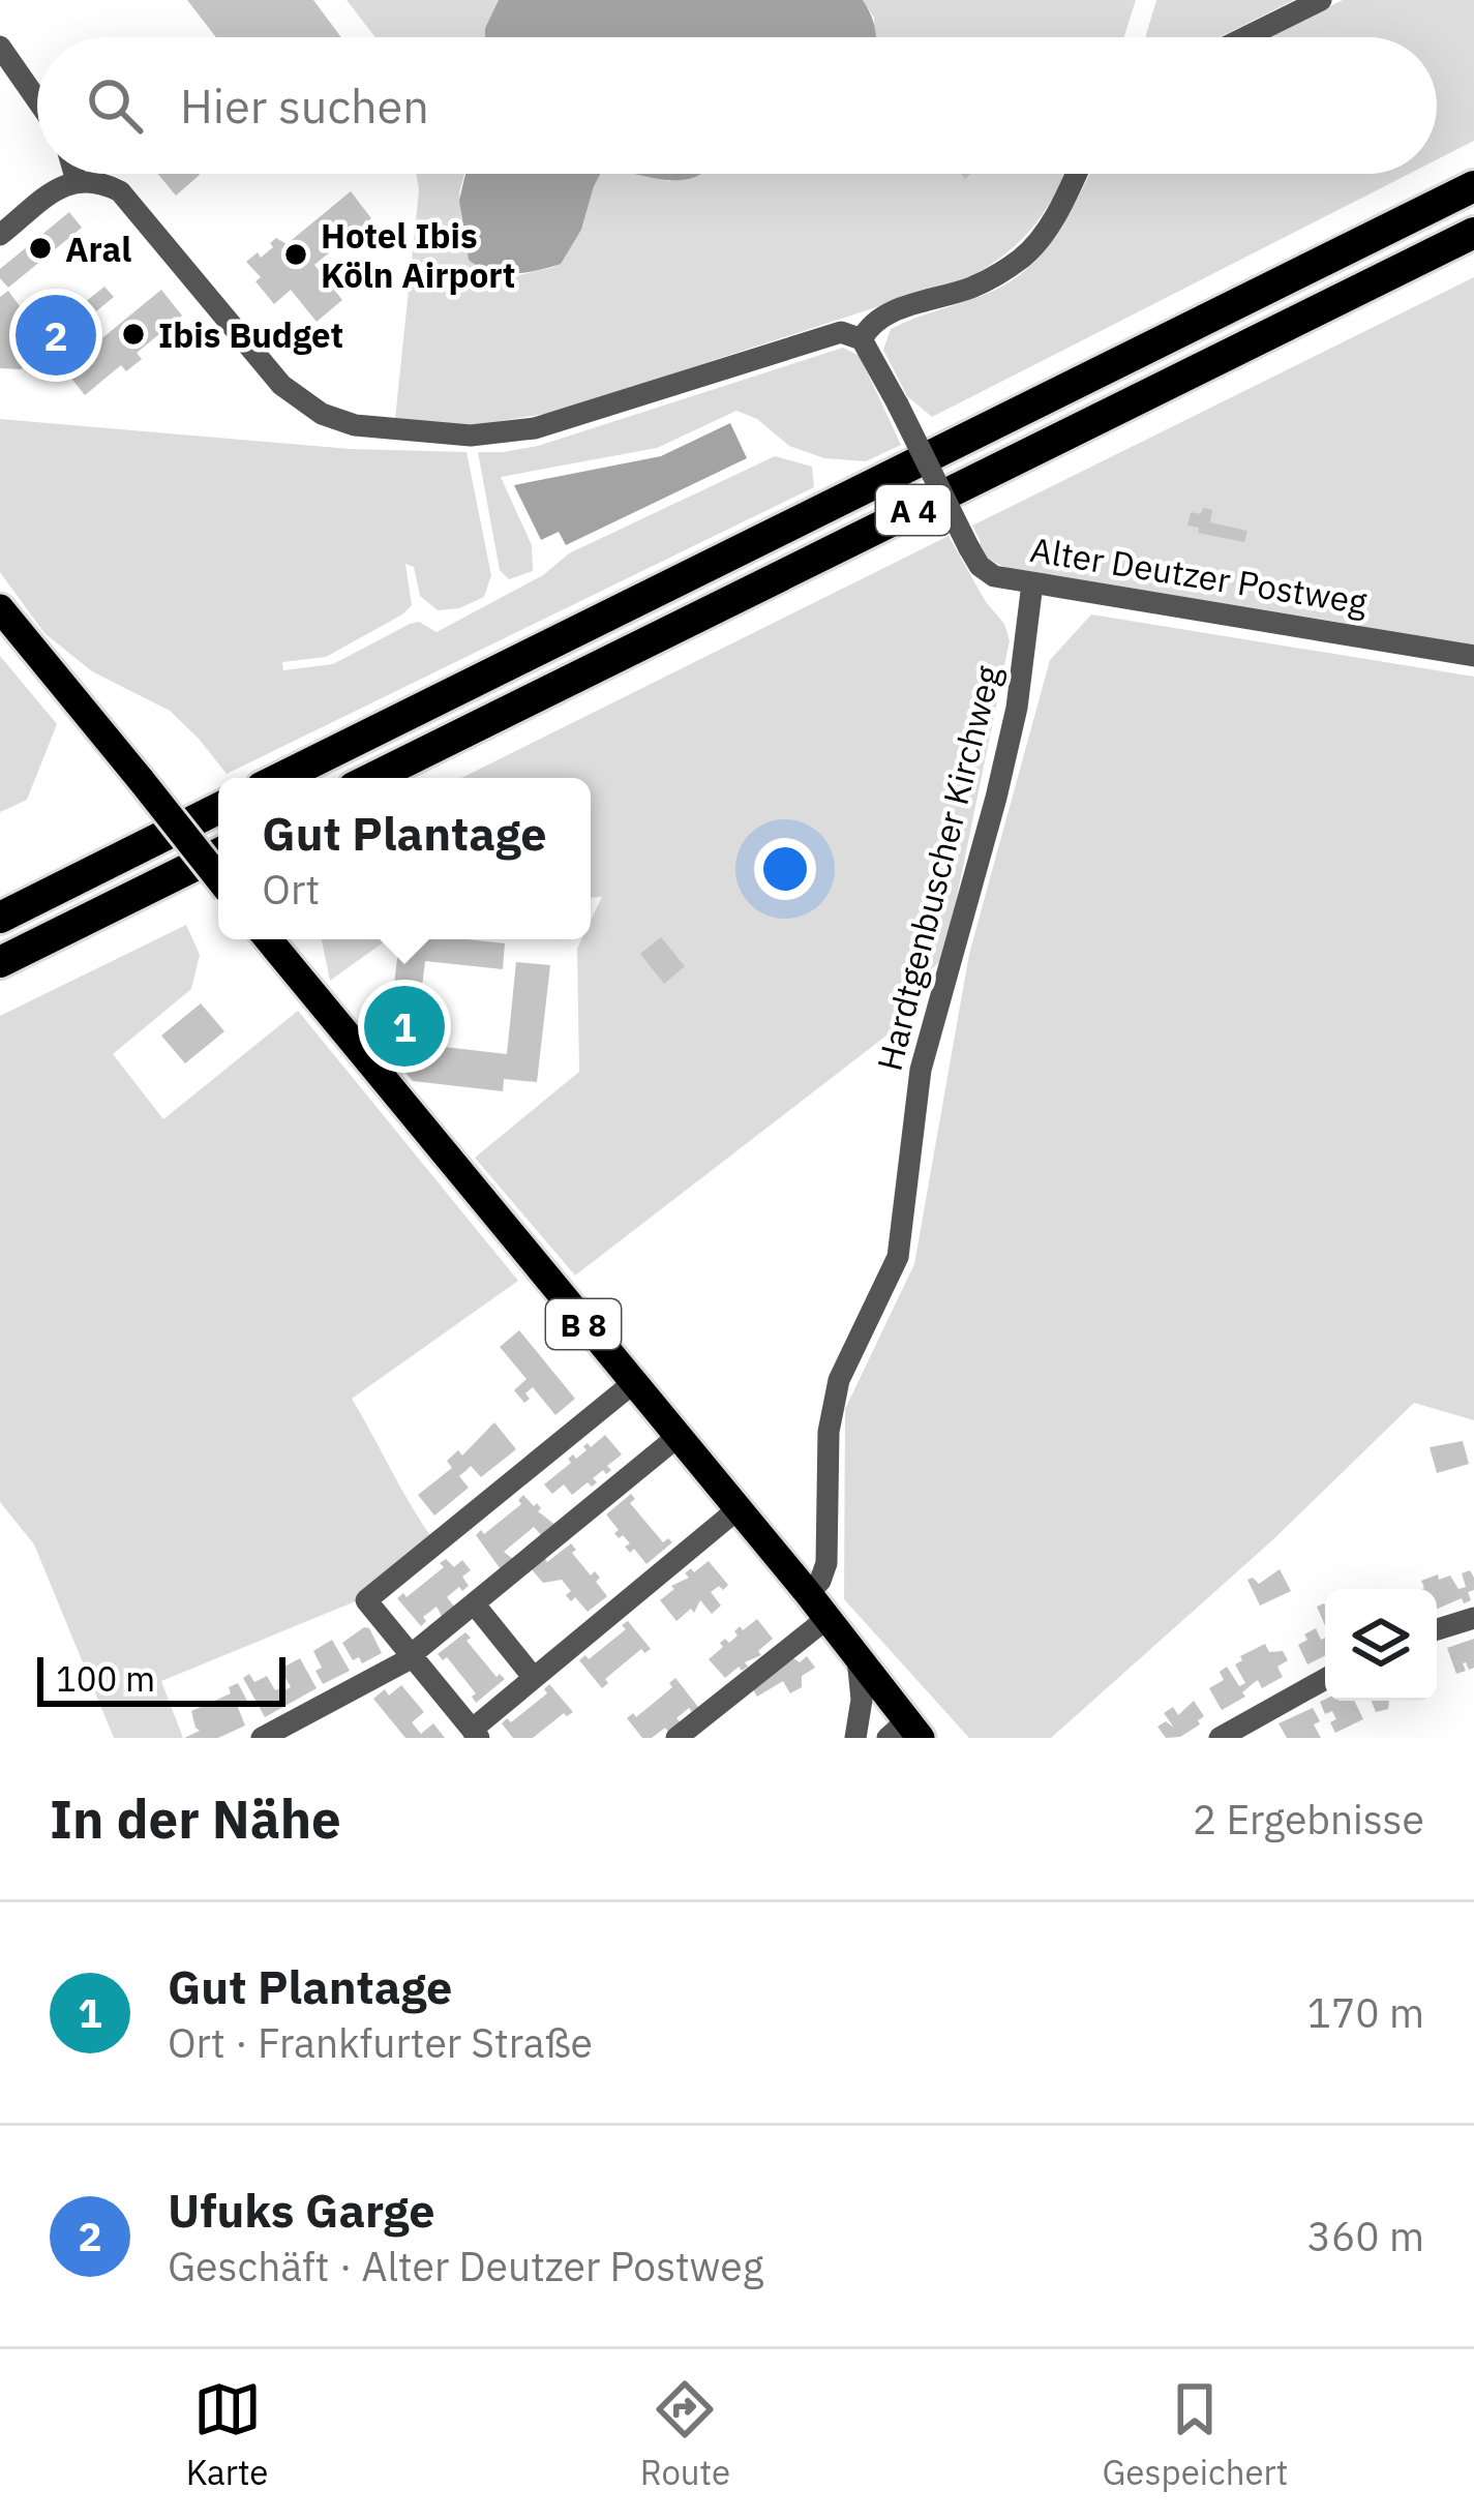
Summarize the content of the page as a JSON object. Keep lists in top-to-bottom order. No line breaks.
{"streets":{"highway":["A 4"],"main road":["B 8"],"street":["Alter Deutzer Postweg","Hardtgenbuscher Kirchweg"]},"crossings":[["Alter Deutzer Postweg","Hardtgenbuscher Kirchweg"],["Hardtgenbuscher Kirchweg","B 8"]],"places":["Aral","Hotel Ibis Köln Airport","Ibis Budget"],"scale_bar":"100 m","page":{"search":"Hier suchen","pins":["2","1"],"popup":["Gut Plantage","Ort"],"scale":"100 m","heading":["In der Nähe","2 Ergebnisse"],"list":[{"mark":"1","name":"Gut Plantage","note":"Ort · Frankfurter Straße","value":"170 m"},{"mark":"2","name":"Ufuks Garge","note":"Geschäft · Alter Deutzer Postweg","value":"360 m"}],"nav":["Karte","Route","Gespeichert"]}}
